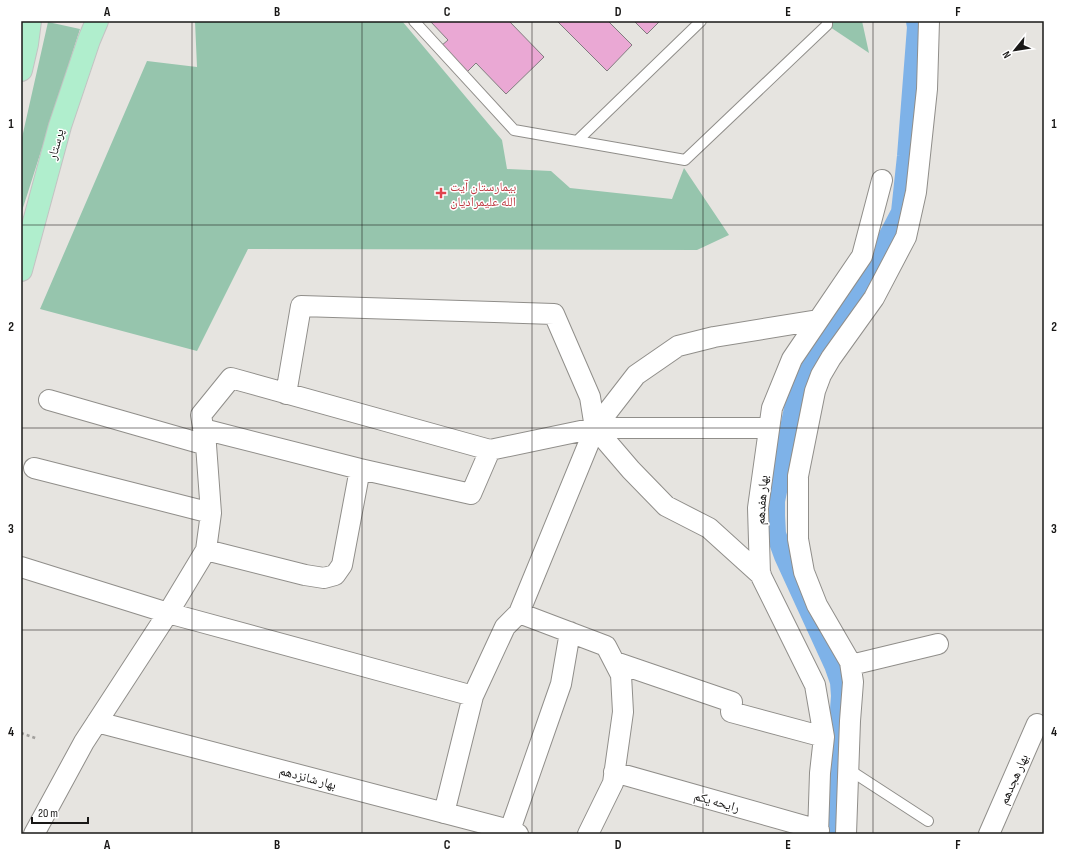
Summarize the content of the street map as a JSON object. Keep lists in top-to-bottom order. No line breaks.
{"streets":{"main road":["پرستار"],"street":["بهار هفدهم","بهار شانزدهم","بهار هجدهم","رایحه یکم"]},"crossings":[["بهار هفدهم","رایحه یکم"]],"places":{"health":["بیمارستان آیت الله علیمرادیان"]},"scale_bar":"20 m","north":"bottom left","grid":{"columns":["A","B","C","D","E","F"],"rows":["1","2","3","4"]}}
